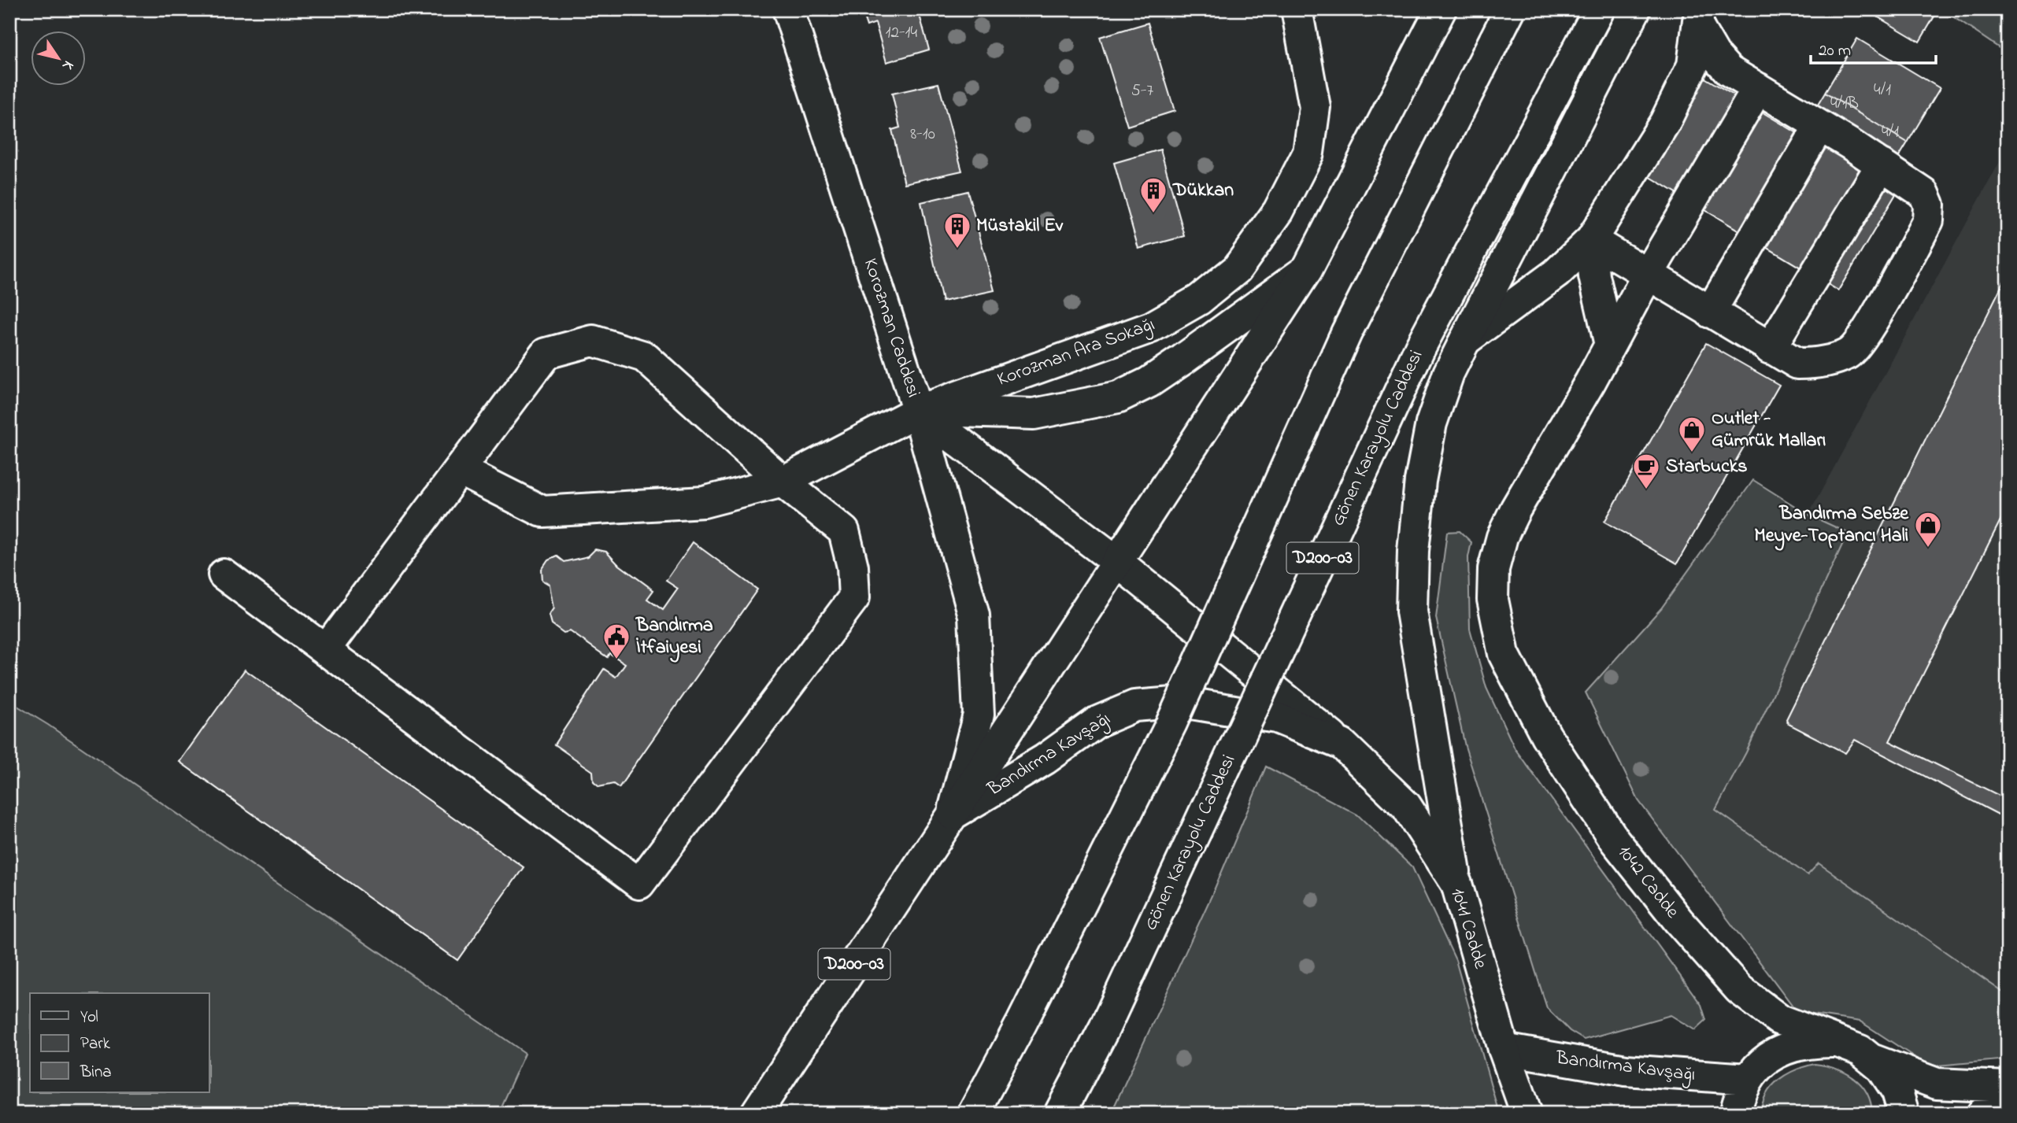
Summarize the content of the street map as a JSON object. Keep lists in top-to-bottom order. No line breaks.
{"streets":{"main road":["Korozman Caddesi","Korozman Ara Sokağı","Gönen Karayolu Caddesi","D200-03","Bandırma Kavşağı","1042 Cadde","1041 Cadde"]},"crossings":[["Korozman Caddesi","Korozman Ara Sokağı"],["Korozman Caddesi","D200-03"],["D200-03","Bandırma Kavşağı"],["Bandırma Kavşağı","1041 Cadde"]],"places":{"building":["Dükkan","Müstakil Ev"],"shop":["Outlet - Gümrük Malları","Bandırma Sebze Meyve-Toptancı Hali"],"cafe":["Starbucks"],"public building":["Bandırma İtfaiyesi"]},"house_numbers":["12-14","4/1","5-7","4/1B","4/1","8-10"],"legend":["Yol","Park","Bina"],"scale_bar":"20 m","north":"bottom right"}
